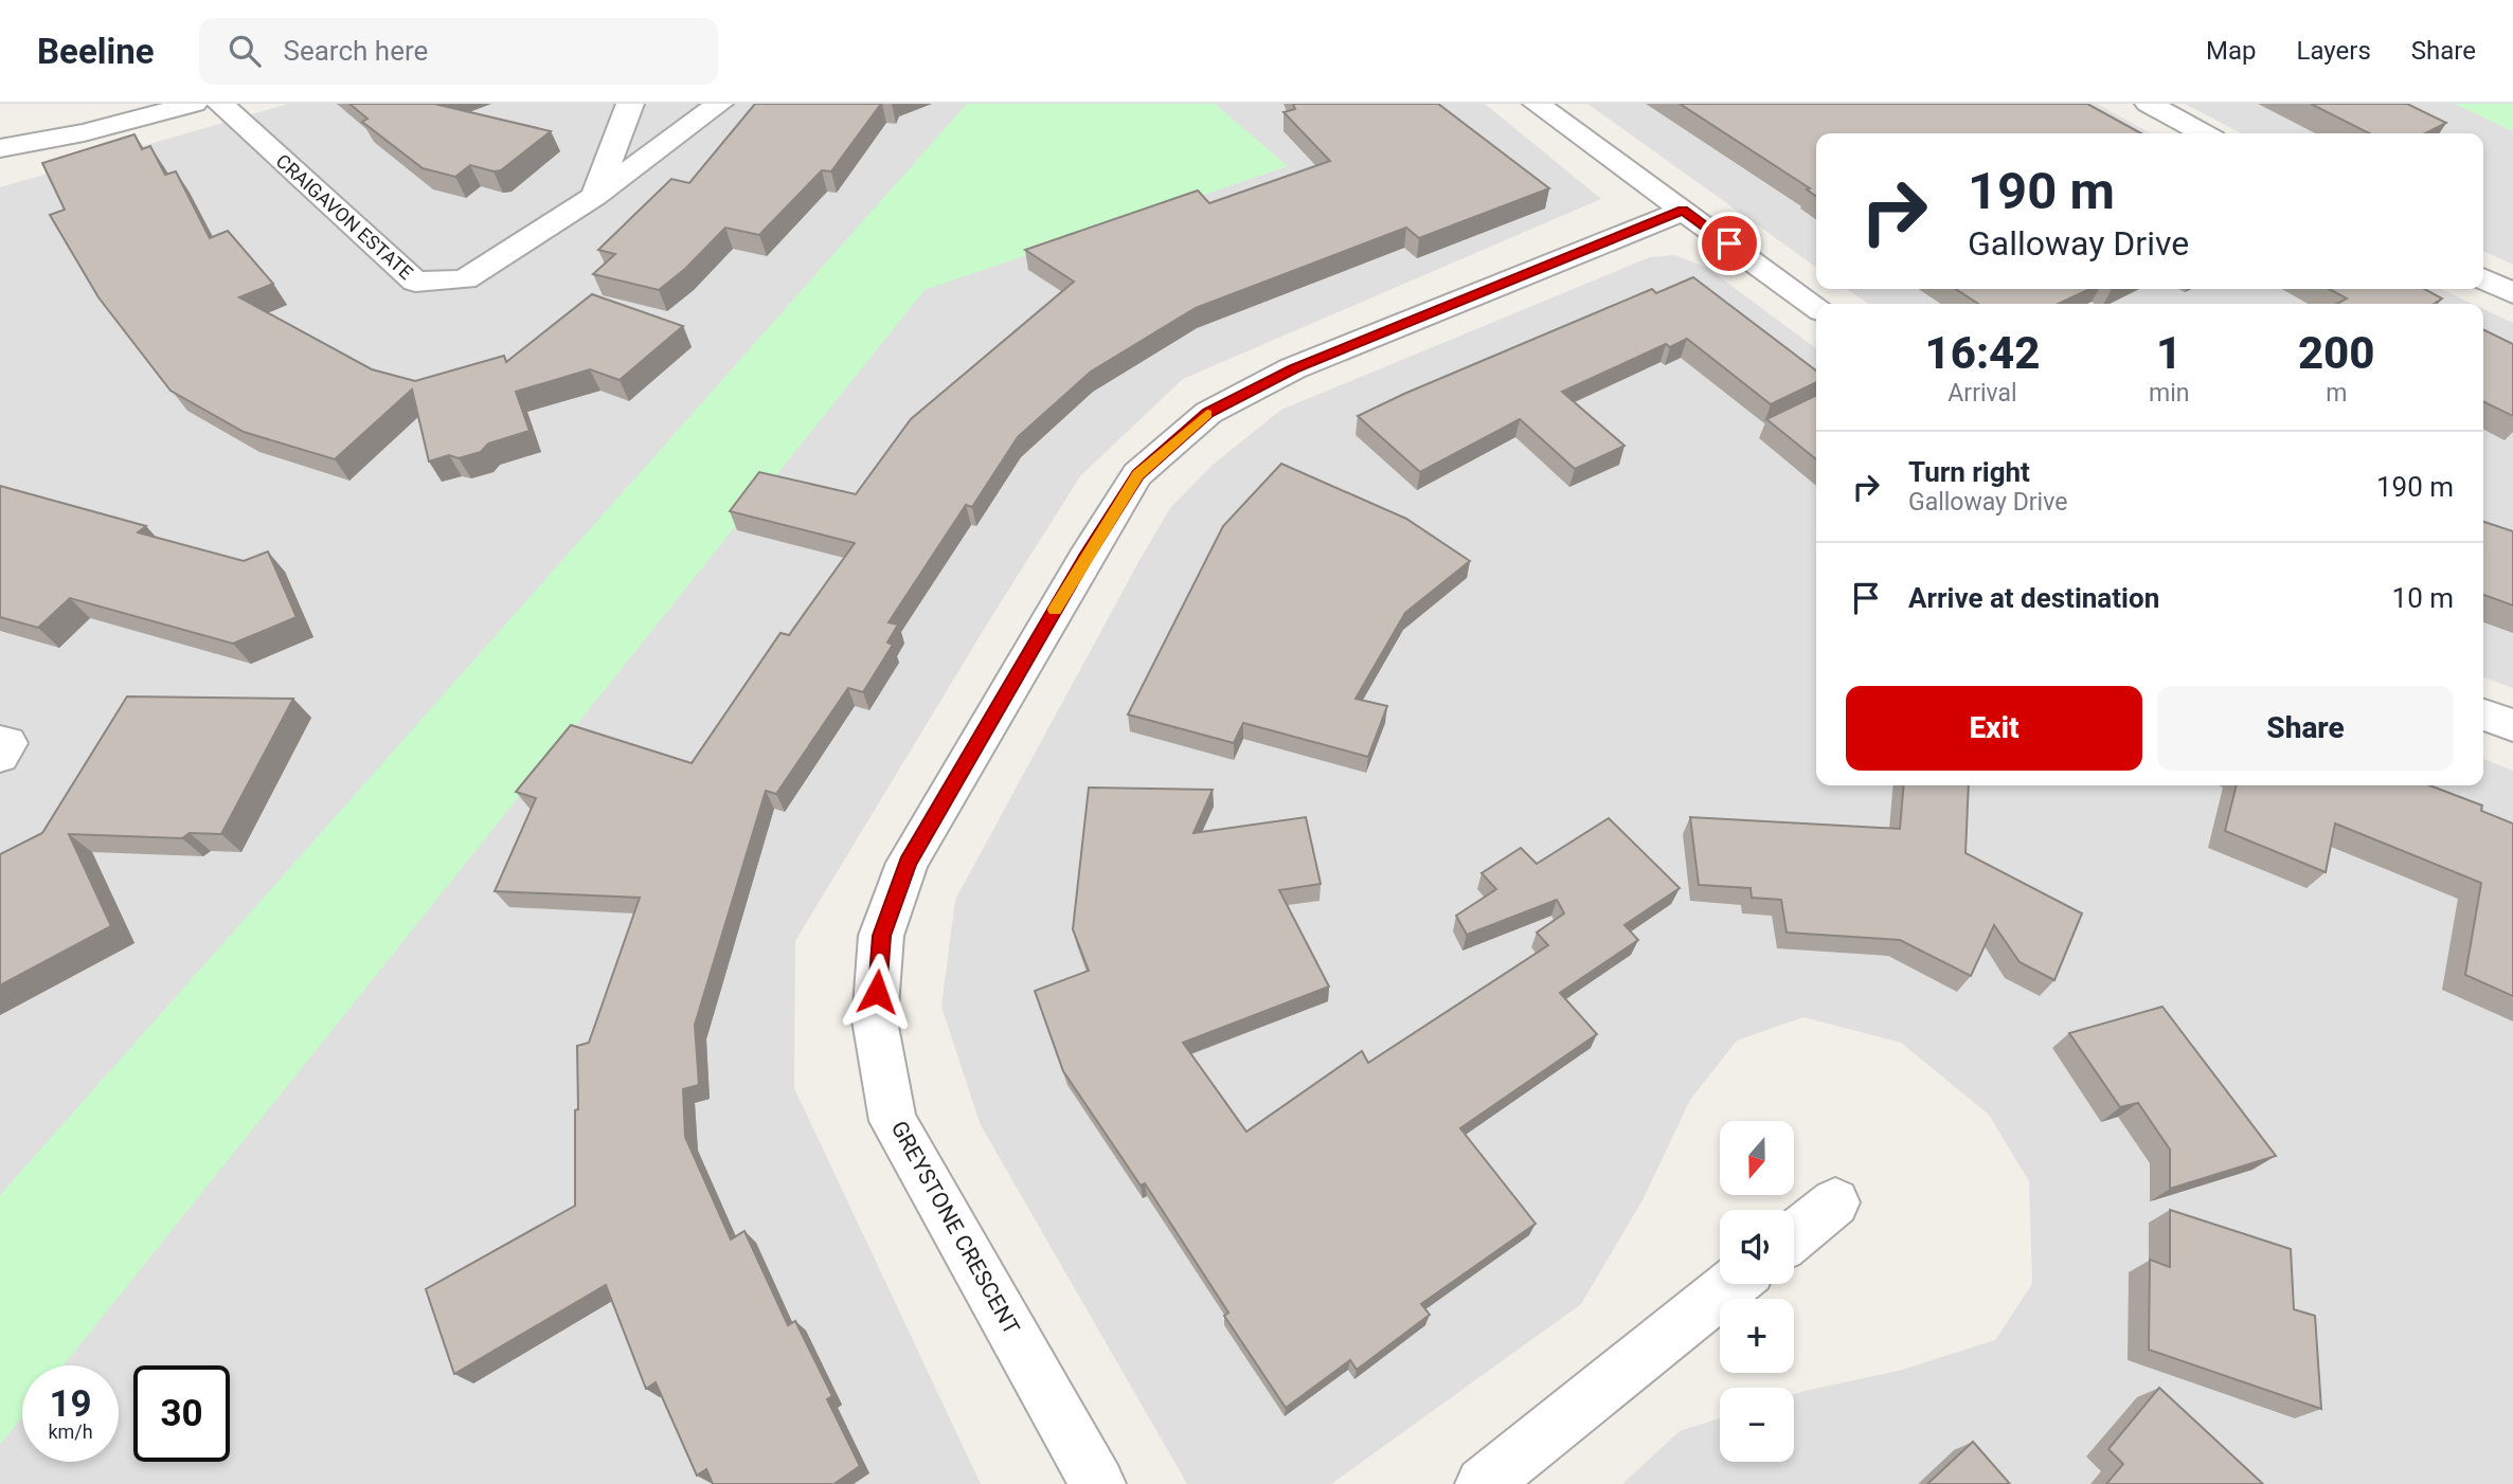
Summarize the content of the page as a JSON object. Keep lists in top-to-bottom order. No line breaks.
{"streets":{"street":["CRAIGAVON ESTATE","GREYSTONE CRESCENT"]},"north":"bottom","page":{"header":"Beeline","search":"Search here","nav":["Map","Layers","Share"],"turn":["190 m","Galloway Drive"],"eta":["16:42","Arrival","1","min","200","m"],"list":[{"name":"Turn right","note":"Galloway Drive","value":"190 m"},{"name":"Arrive at destination","value":"10 m"}],"buttons":["Exit","Share"],"map_buttons":["+","−"],"speed":"19 km/h","limit":"30"}}
